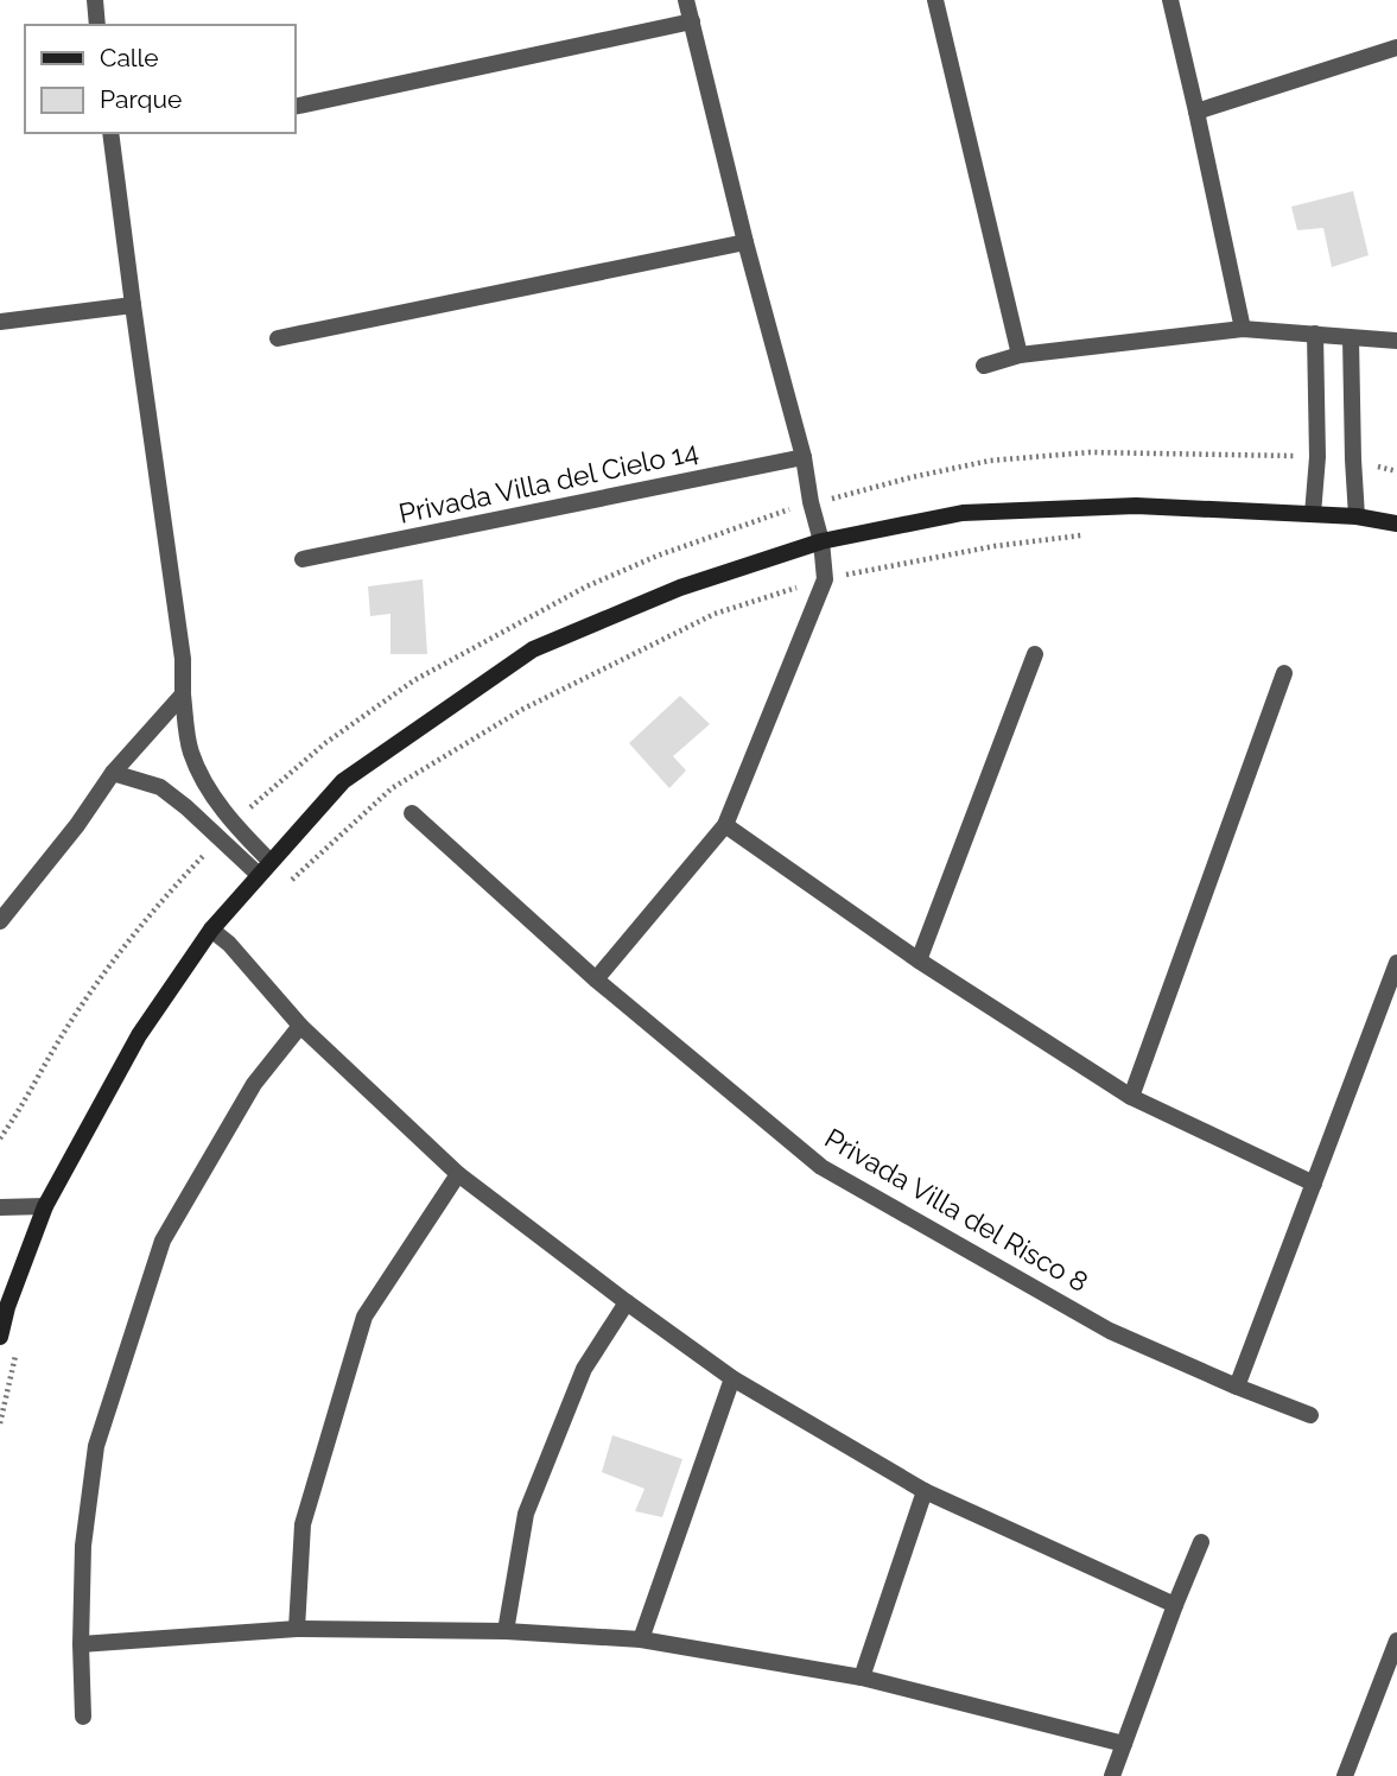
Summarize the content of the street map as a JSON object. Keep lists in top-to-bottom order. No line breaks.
{"streets":{"street":["Privada Villa del Cielo 14","Privada Villa del Risco 8"]},"legend":["Calle","Parque"]}
